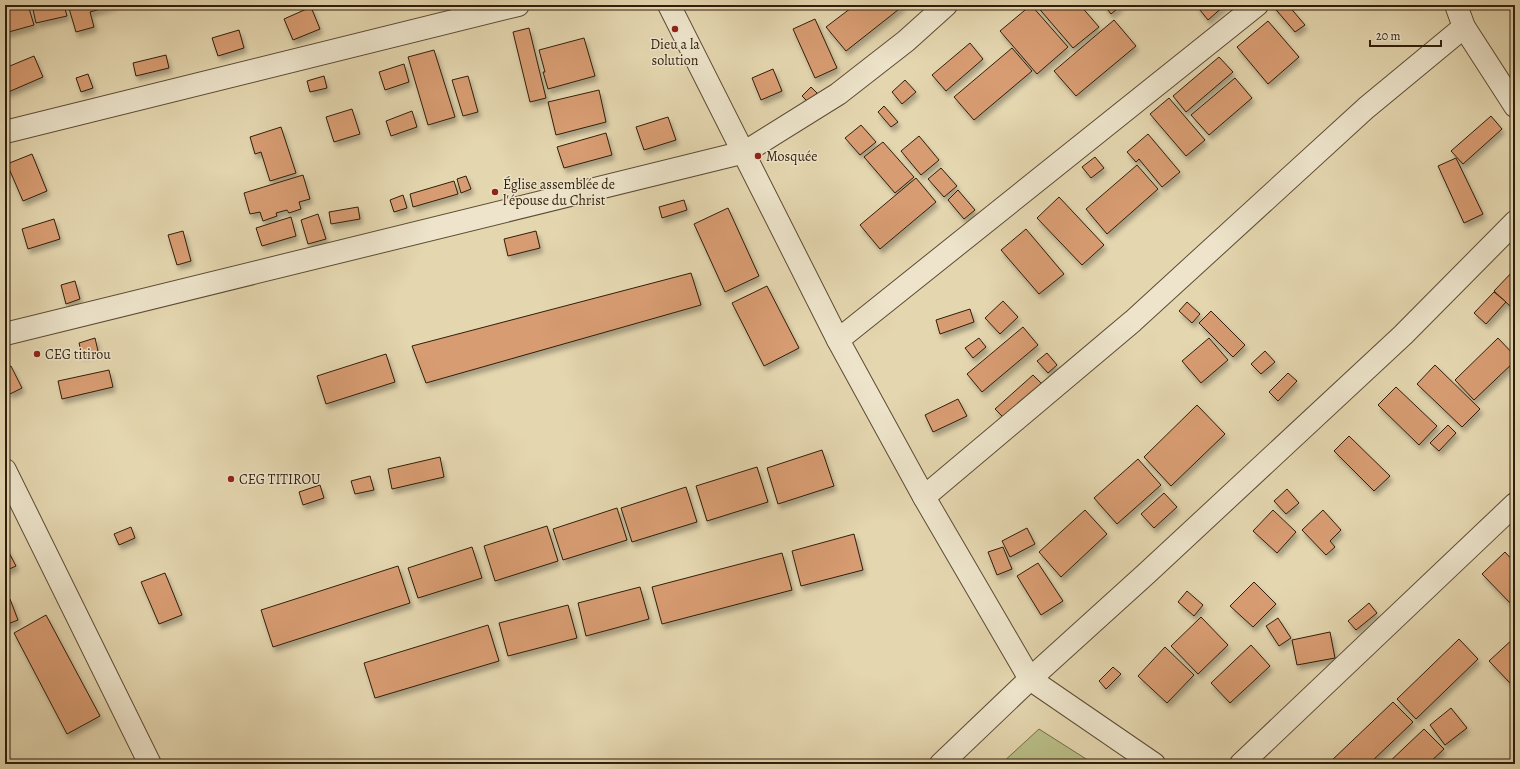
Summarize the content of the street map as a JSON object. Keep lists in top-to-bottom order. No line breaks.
{"places":["Dieu a la solution","Mosquée","Église assemblée de l'épouse du Christ","CEG titirou","CEG TITIROU"],"scale_bar":"20 m"}
